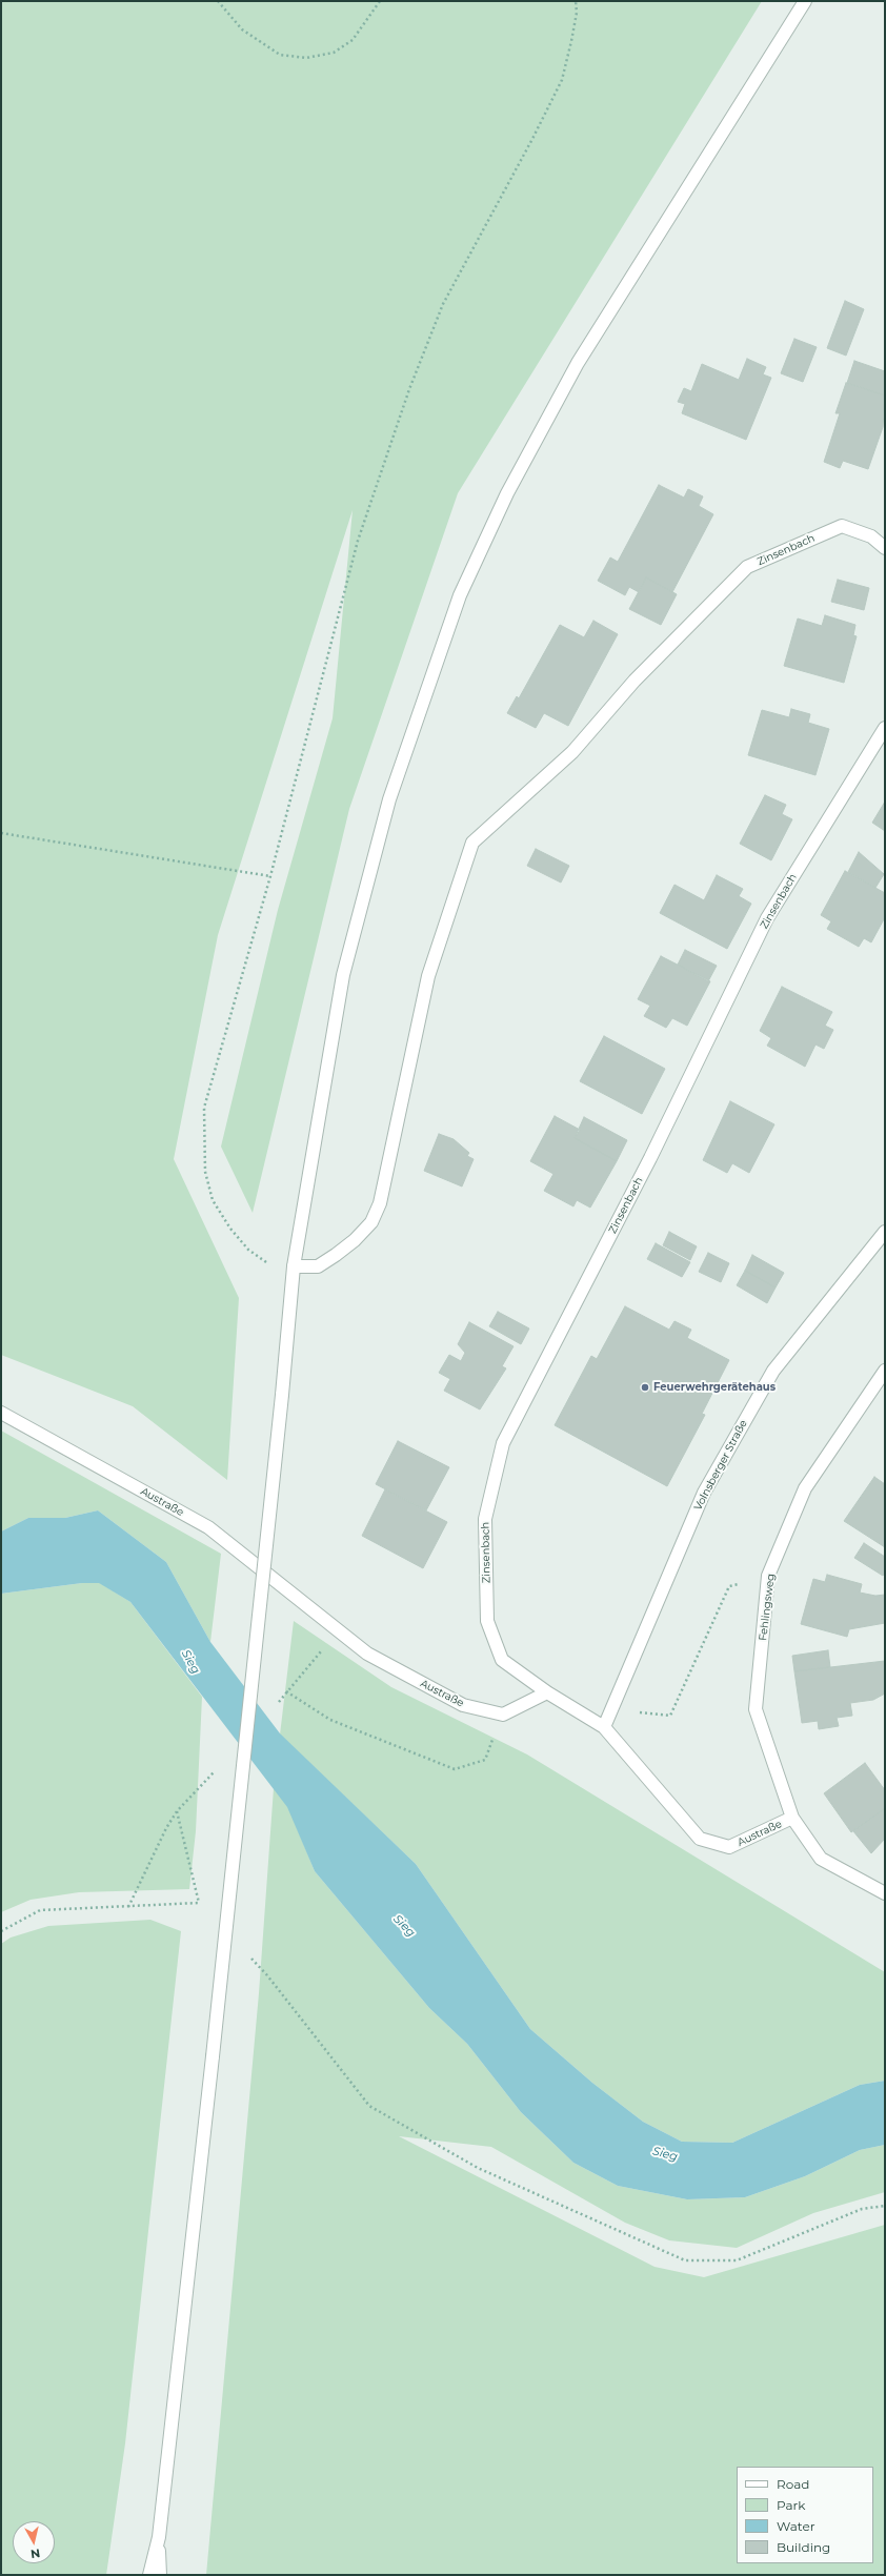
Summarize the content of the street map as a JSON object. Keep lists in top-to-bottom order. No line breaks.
{"streets":{"street":["Zinsenbach","Volnsberger Straße","Austraße","Fehlingsweg"]},"crossings":[["Zinsenbach","Austraße"],["Volnsberger Straße","Austraße"],["Austraße","Fehlingsweg"]],"water":["Sieg"],"places":["Feuerwehrgerätehaus"],"legend":["Road","Park","Water","Building"],"north":"bottom"}
